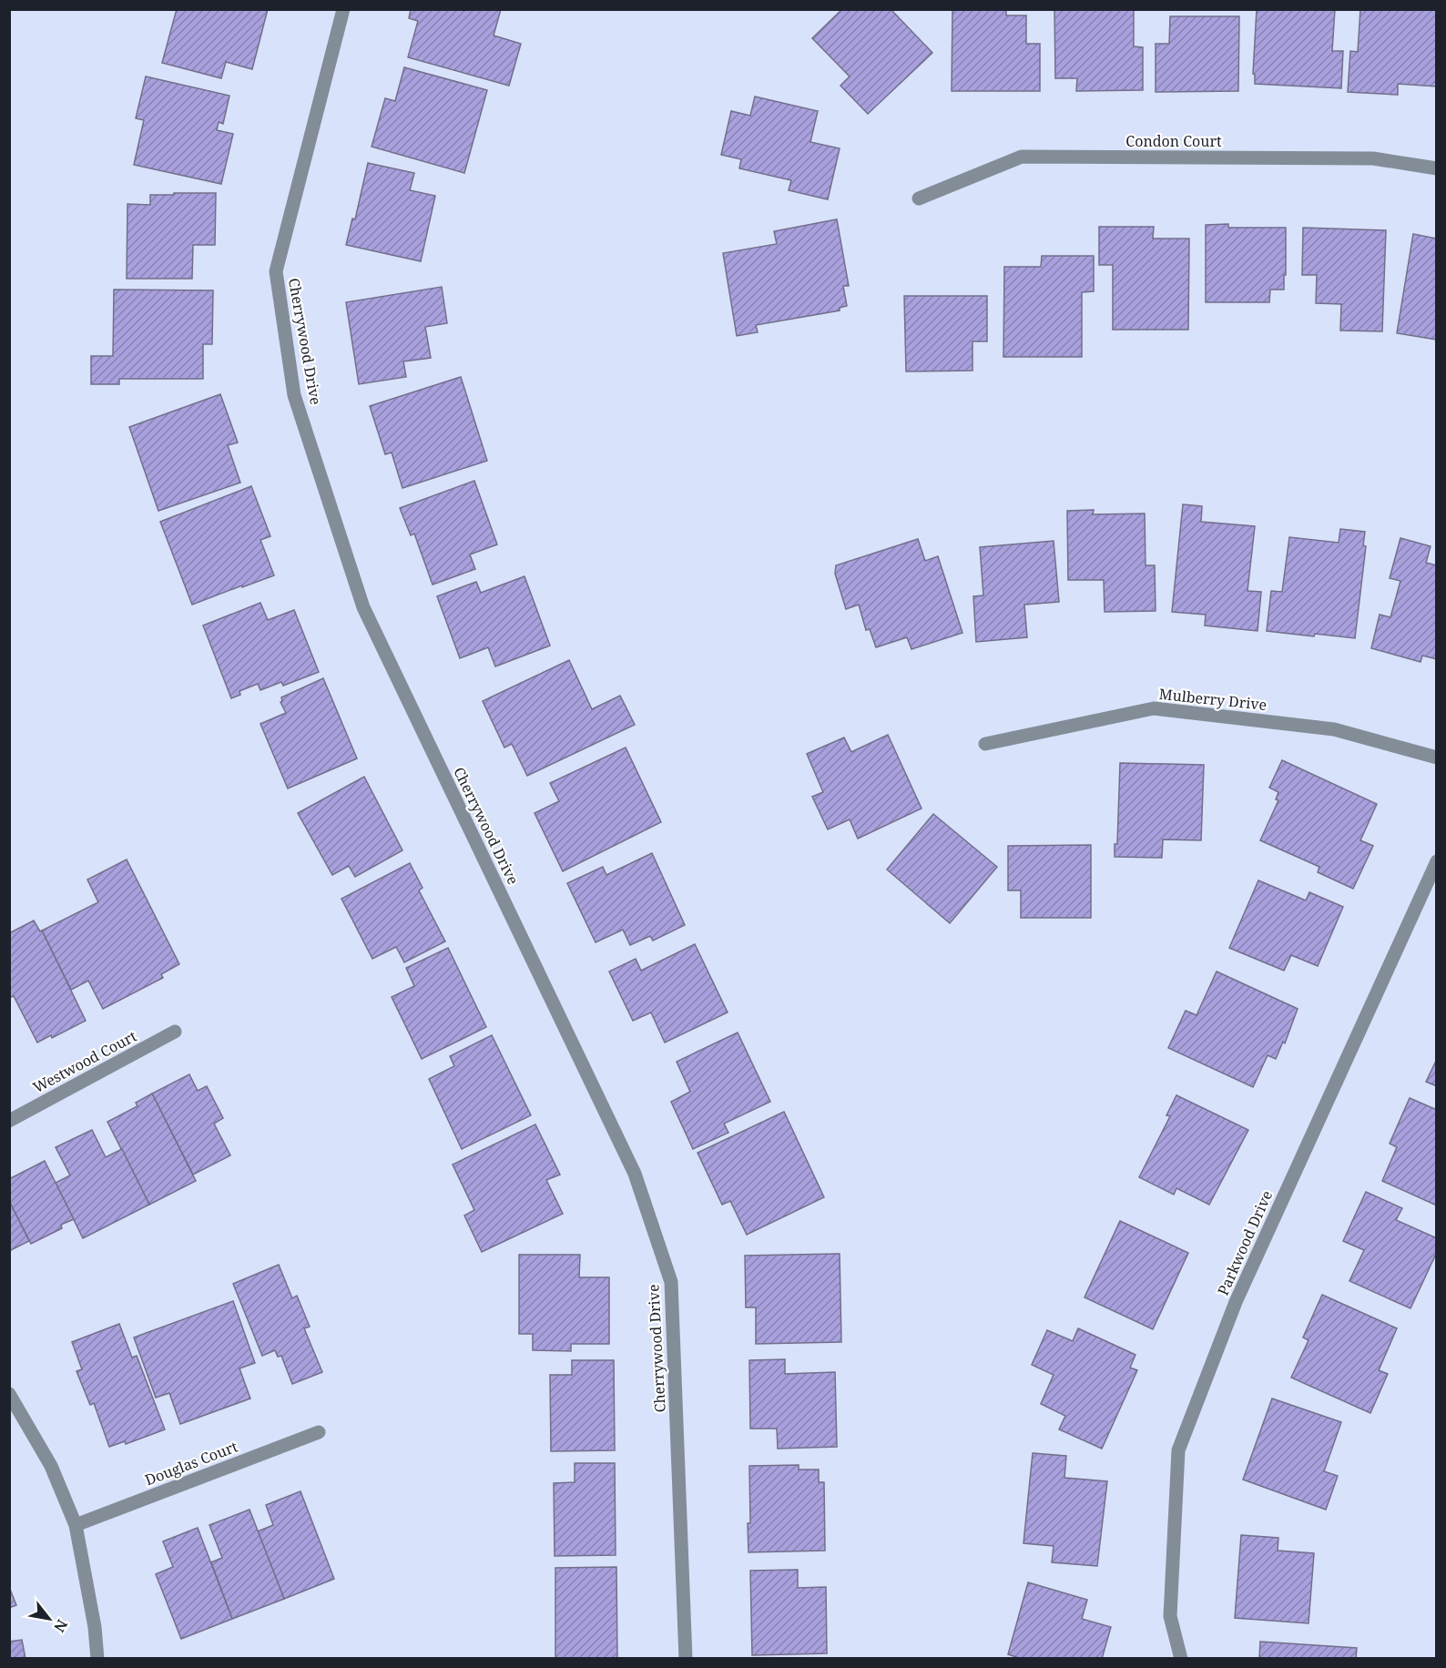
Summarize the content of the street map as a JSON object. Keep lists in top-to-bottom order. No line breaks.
{"streets":{"street":["Condon Court","Cherrywood Drive","Mulberry Drive","Westwood Court","Parkwood Drive","Douglas Court"]},"north":"bottom right"}
